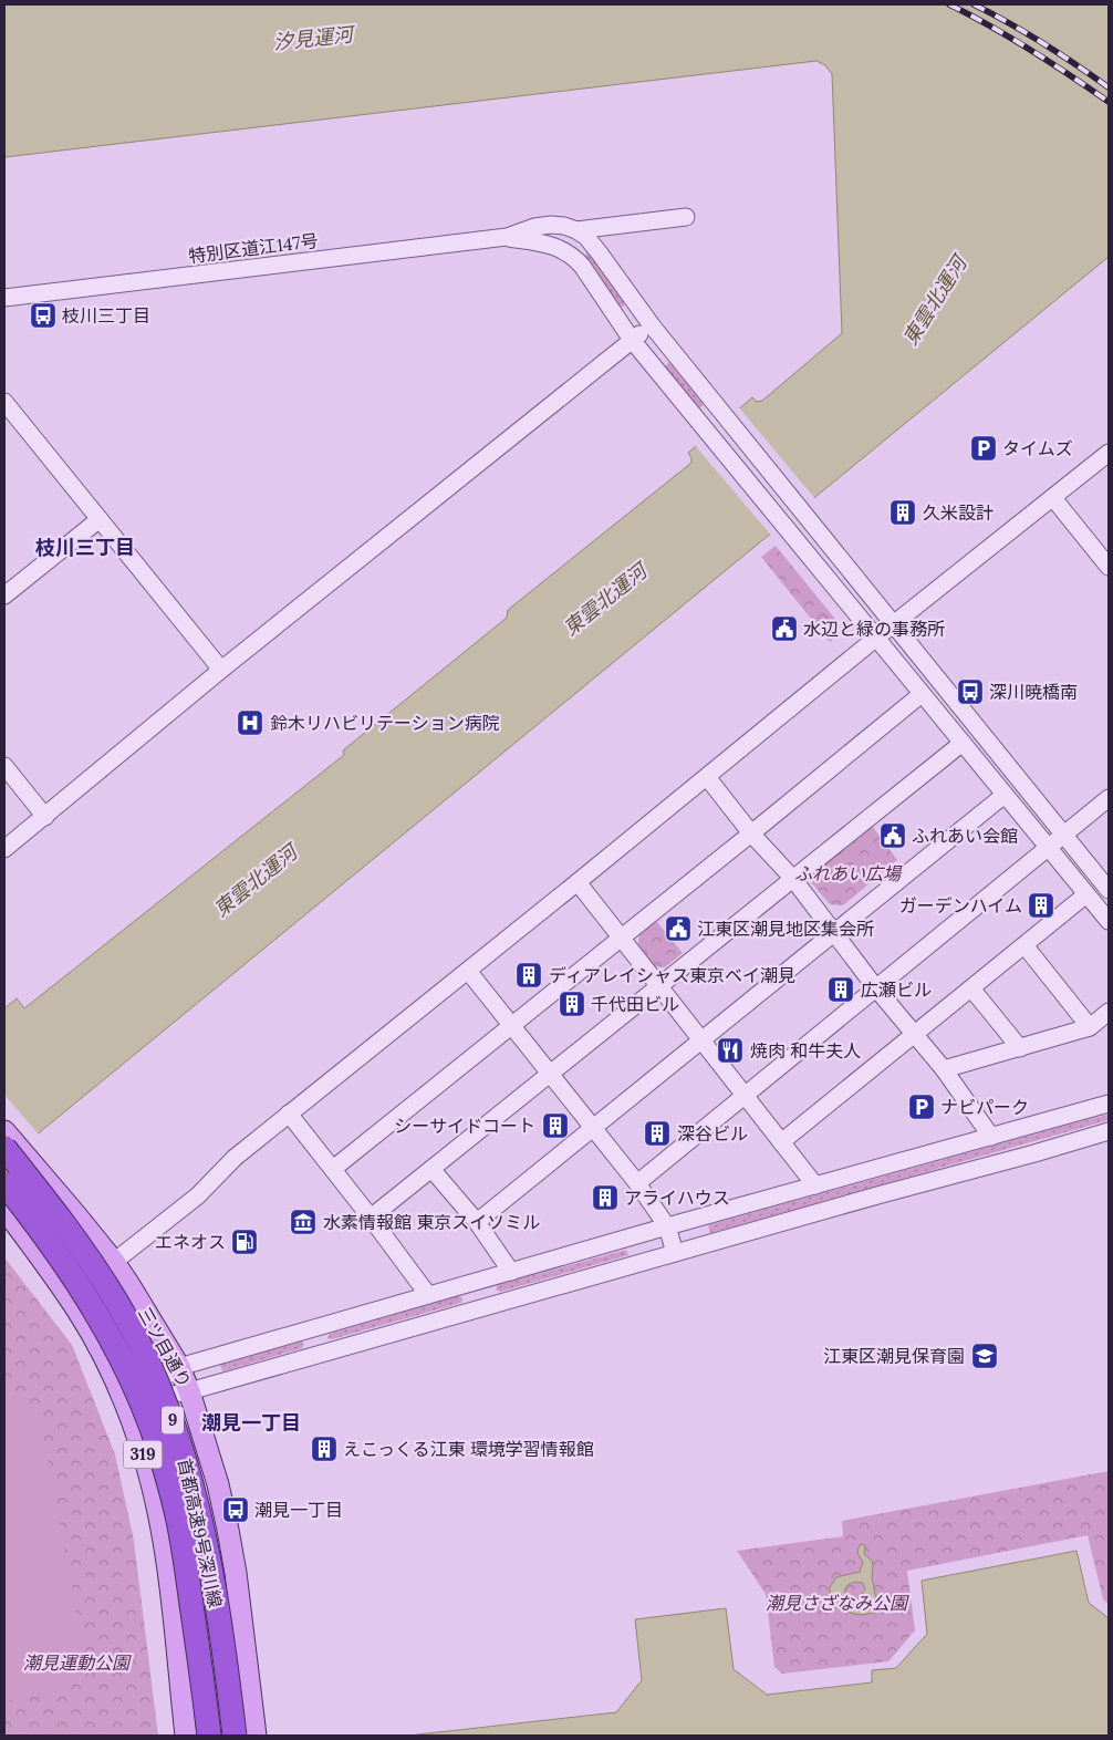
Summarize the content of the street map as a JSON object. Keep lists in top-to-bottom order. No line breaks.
{"streets":{"highway":["9","首都高速9号深川線"],"main road":["三ツ目通り","319"],"street":["特別区道江147号"]},"crossings":[["三ツ目通り","首都高速9号深川線"]],"districts":["枝川三丁目","潮見一丁目"],"water":["汐見運河","東雲北運河"],"parks":["ふれあい広場","潮見さざなみ公園","潮見運動公園"],"places":{"bus stop":["枝川三丁目","深川暁橋南","潮見一丁目"],"parking":["タイムズ","ナビパーク"],"building":["久米設計","ガーデンハイム","ディアレイシャス東京ベイ潮見","広瀬ビル","千代田ビル","シーサイドコート","深谷ビル","アライハウス","えこっくる江東 環境学習情報館"],"public building":["水辺と緑の事務所","ふれあい会館","江東区潮見地区集会所"],"hospital":["鈴木リハビリテーション病院"],"restaurant":["焼肉 和牛夫人"],"museum":["水素情報館 東京スイソミル"],"fuel station":["エネオス"],"school or university":["江東区潮見保育園"]}}
